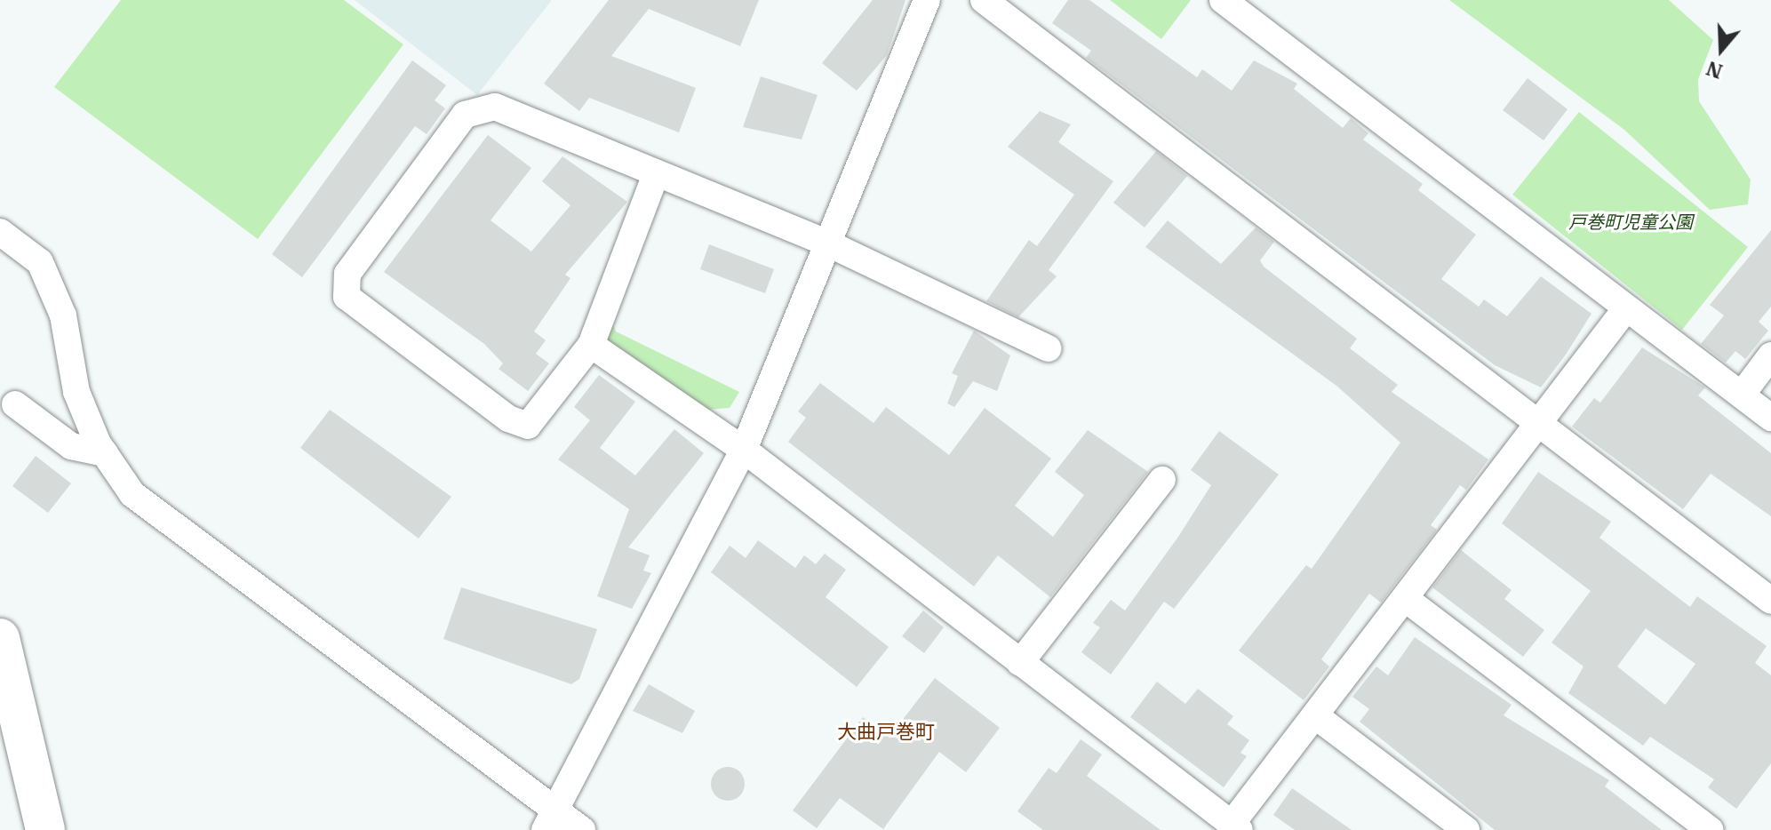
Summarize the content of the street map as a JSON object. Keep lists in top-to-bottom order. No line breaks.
{"districts":["大曲戸巻町"],"parks":["戸巻町児童公園"],"north":"bottom"}
